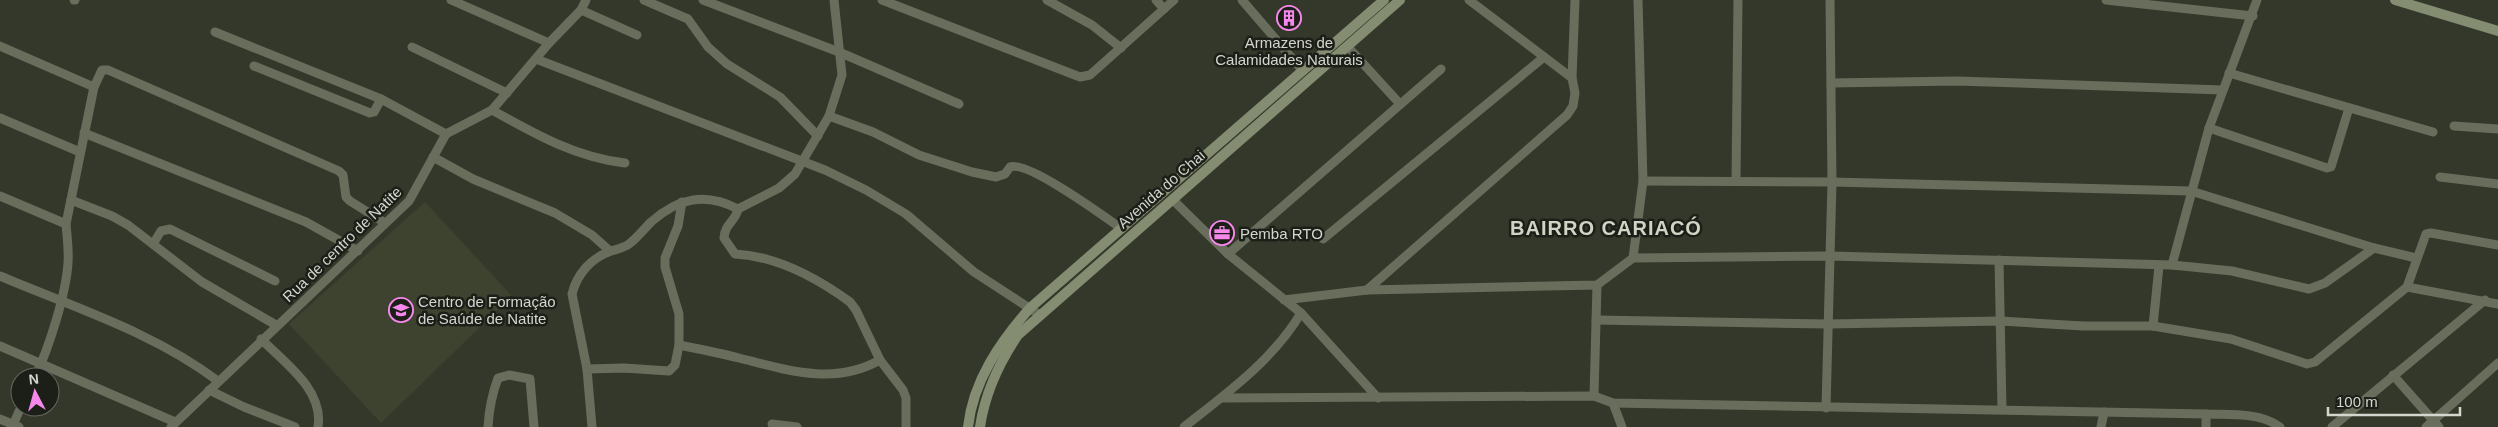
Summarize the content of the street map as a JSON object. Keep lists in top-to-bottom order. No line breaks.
{"streets":{"main road":["Avenida do Chai"],"street":["Rua de centro de Natite"]},"districts":["BAIRRO CARIACÓ"],"places":{"building":["Armazens de Calamidades Naturais"],"office":["Pemba RTO"],"school or university":["Centro de Formação de Saúde de Natite"]},"scale_bar":"100 m","north":"top"}
